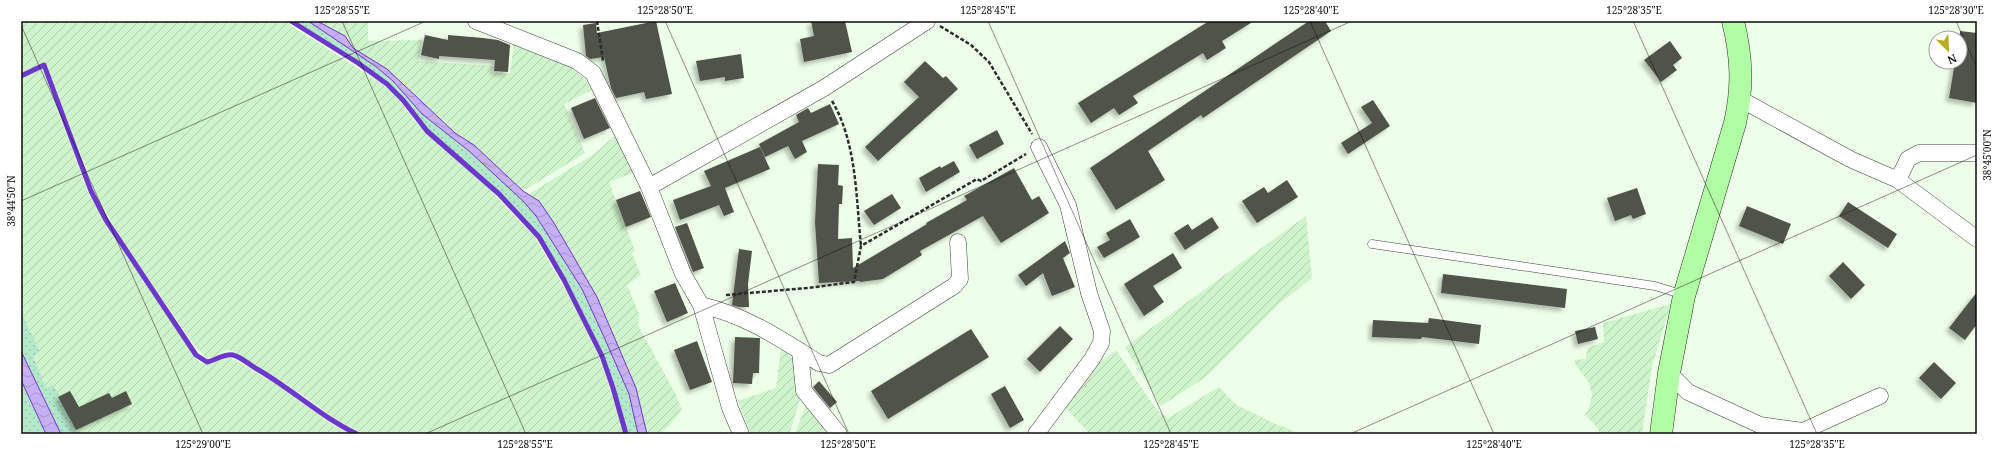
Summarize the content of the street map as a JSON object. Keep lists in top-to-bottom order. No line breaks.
{"north":"bottom right","coordinates":["125°28'55\"E","125°28'50\"E","125°28'45\"E","125°28'40\"E","125°28'35\"E","125°28'30\"E","38°45'00\"N","38°44'50\"N","125°29'00\"E"]}
